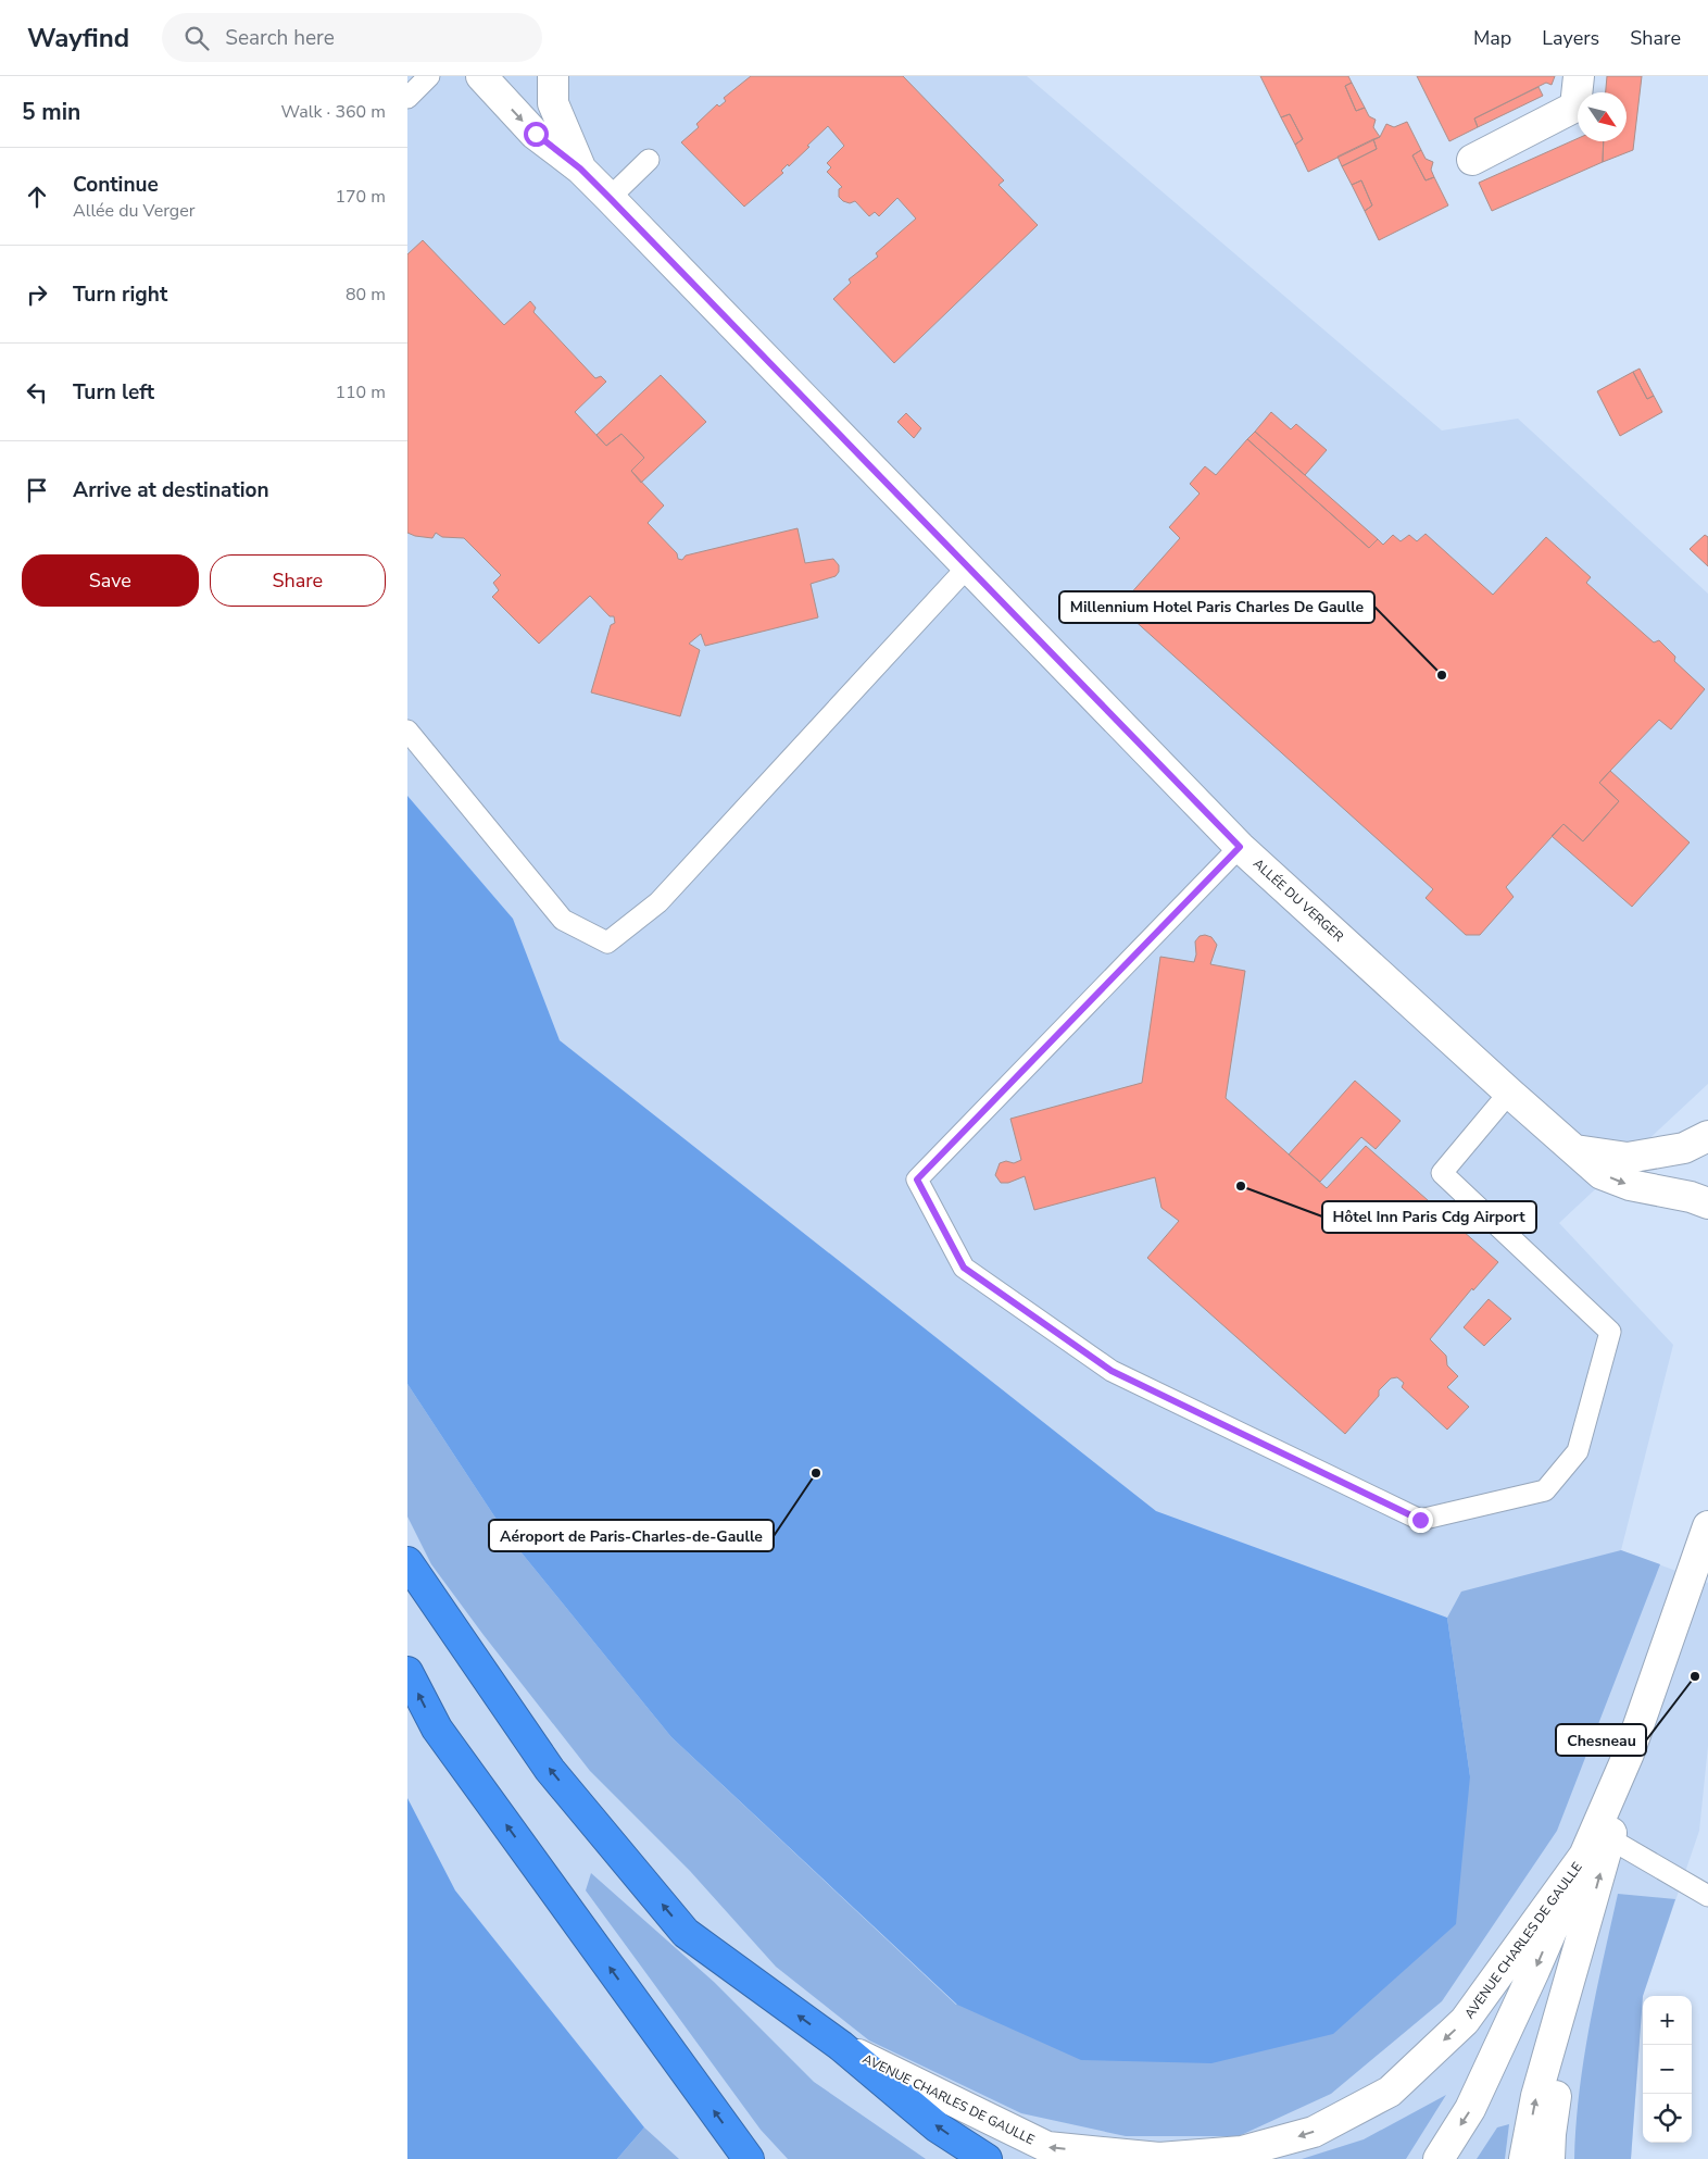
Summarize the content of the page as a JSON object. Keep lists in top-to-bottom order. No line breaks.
{"streets":{"street":["ALLÉE DU VERGER","AVENUE CHARLES DE GAULLE"]},"places":["Millennium Hotel Paris Charles De Gaulle","Hôtel Inn Paris Cdg Airport","Aéroport de Paris-Charles-de-Gaulle","Chesneau"],"north":"bottom right","page":{"header":"Wayfind","search":"Search here","nav":["Map","Layers","Share"],"heading":["5 min","Walk · 360 m"],"list":[["Continue","Allée du Verger","170 m"],["Turn right","80 m"],["Turn left","110 m"],"Arrive at destination"],"buttons":["Save","Share"],"map_buttons":["+","−"]}}
